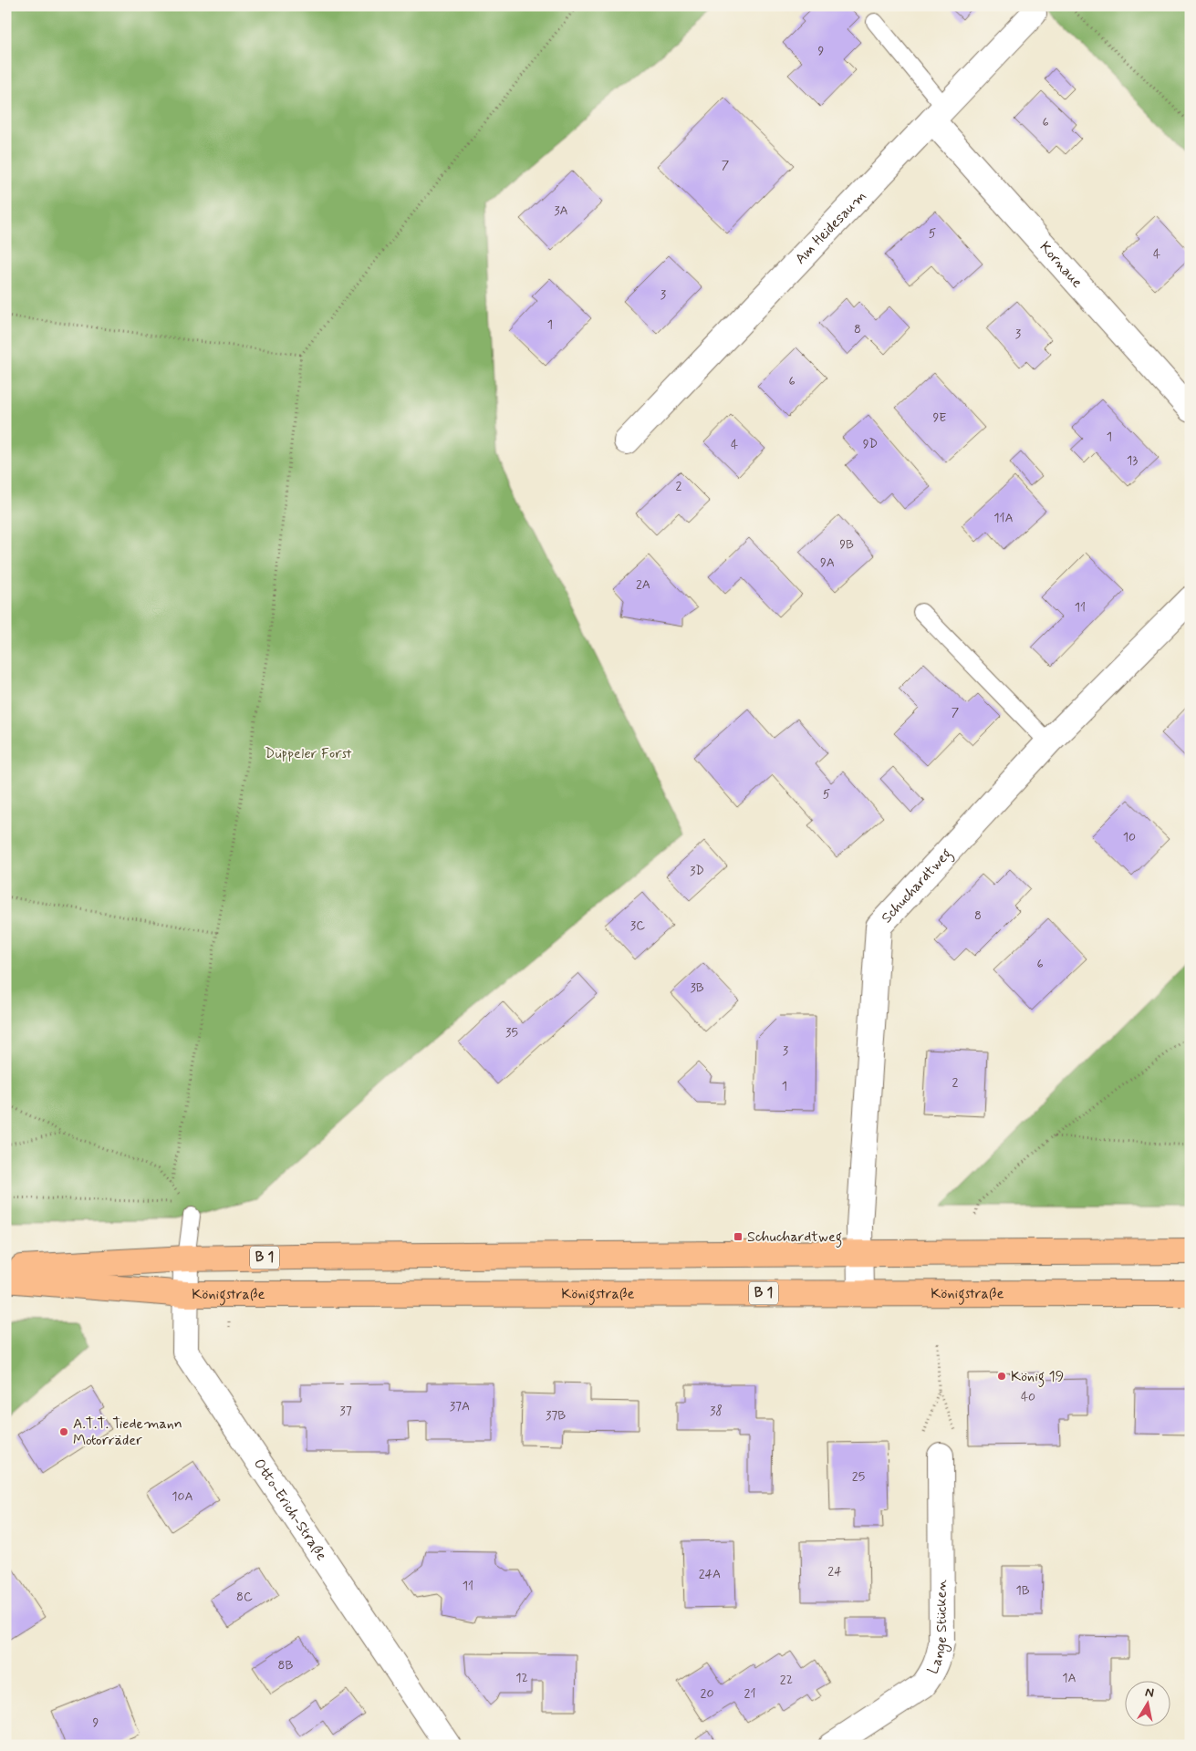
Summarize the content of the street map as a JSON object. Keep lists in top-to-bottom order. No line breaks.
{"streets":{"main road":["B 1","Königstraße"],"street":["Am Heidesaum","Kornaue","Schuchardtweg","Otto-Erich-Straße","Lange Stücken"]},"crossings":[["Am Heidesaum","Kornaue"],["Schuchardtweg","B 1"],["Schuchardtweg","Königstraße"],["B 1","Otto-Erich-Straße"],["Königstraße","Otto-Erich-Straße"]],"parks":["Düppeler Forst"],"places":{"transit":["Schuchardtweg"],"other":["König 19","A.T.T. Tiedemann Motorräder"]},"house_numbers":["9","6","7","3A","5","4","3","1","8","3","6","9E","1","9D","4","13","2","11A","9B","9A","2A","11","7","5","10","3D","8","3C","6","3B","35","3","2","1","40","37A","37","38","37B","25","10A","24","24A","11","1B","8C","8B","12","1A","22","20","21","9"],"north":"top"}
